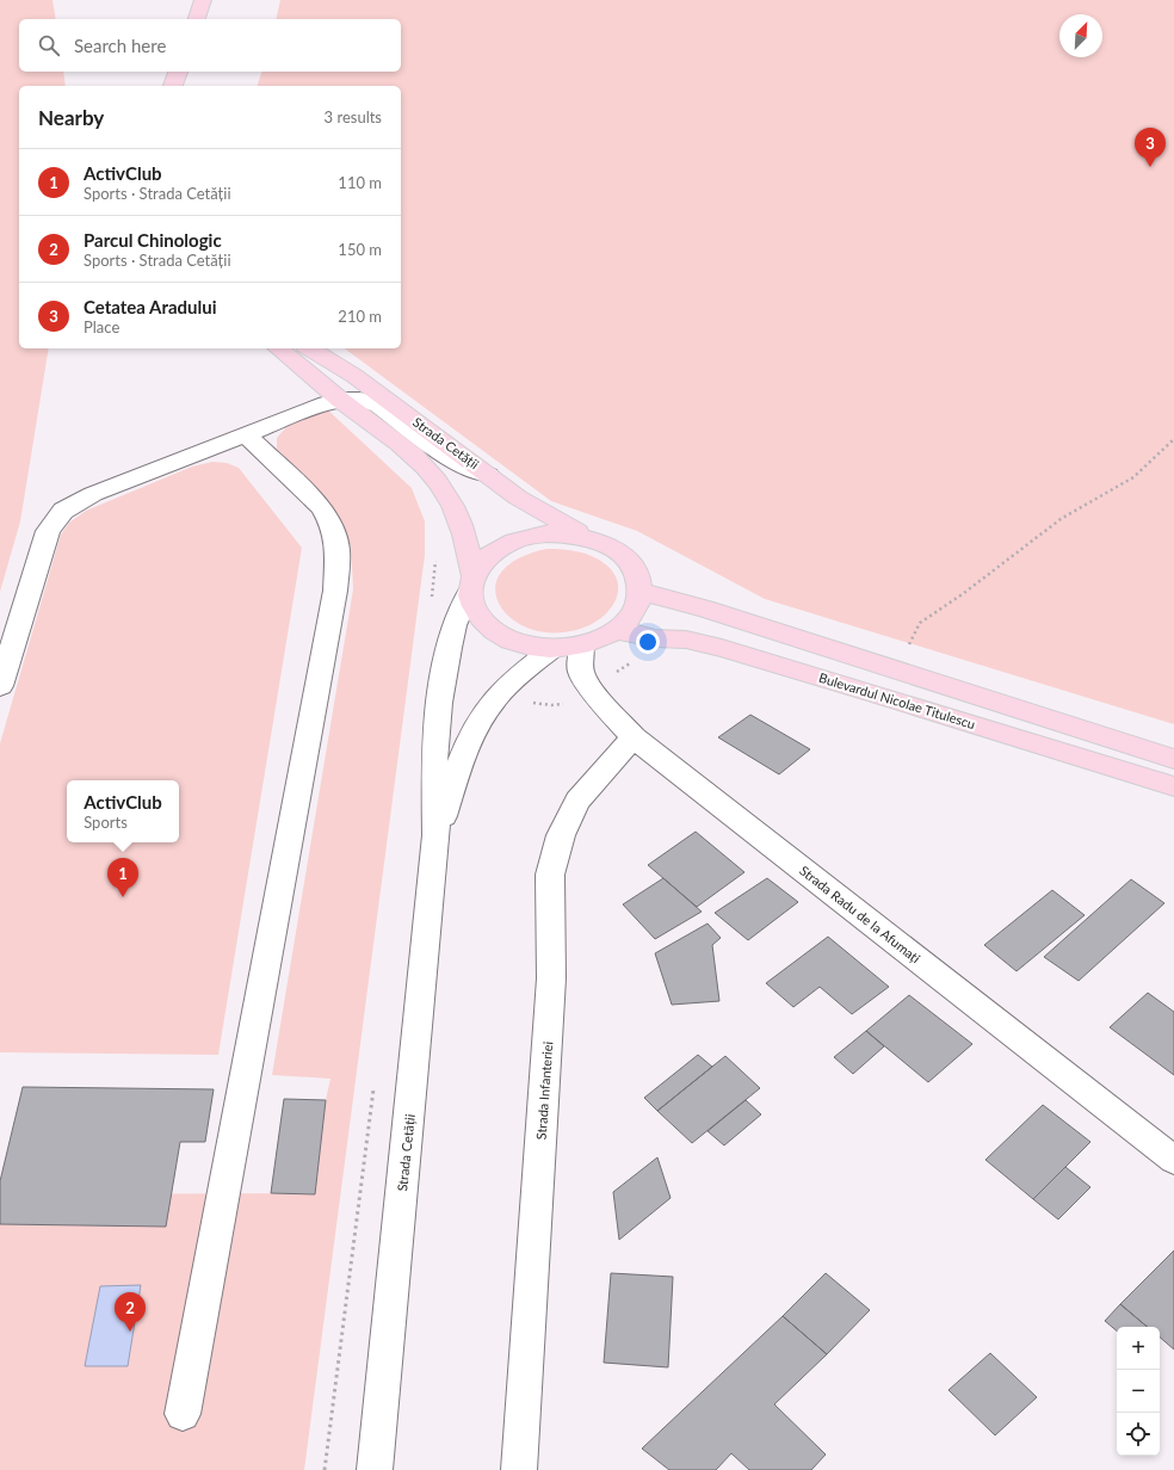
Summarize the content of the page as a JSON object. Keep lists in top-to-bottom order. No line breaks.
{"streets":{"main road":["Strada Cetății","Bulevardul Nicolae Titulescu"],"street":["Strada Radu de la Afumați","Strada Infanteriei"]},"crossings":[["Strada Cetății","Bulevardul Nicolae Titulescu"],["Strada Cetății","Strada Radu de la Afumați"],["Bulevardul Nicolae Titulescu","Strada Radu de la Afumați"],["Strada Radu de la Afumați","Strada Infanteriei"]],"north":"top right","page":{"search":"Search here","heading":["Nearby","3 results"],"pins":["3","1","2"],"list":[{"mark":"1","name":"ActivClub","note":"Sports · Strada Cetății","value":"110 m"},{"mark":"2","name":"Parcul Chinologic","note":"Sports · Strada Cetății","value":"150 m"},{"mark":"3","name":"Cetatea Aradului","note":"Place","value":"210 m"}],"popup":["ActivClub","Sports"],"map_buttons":["+","−"]}}
